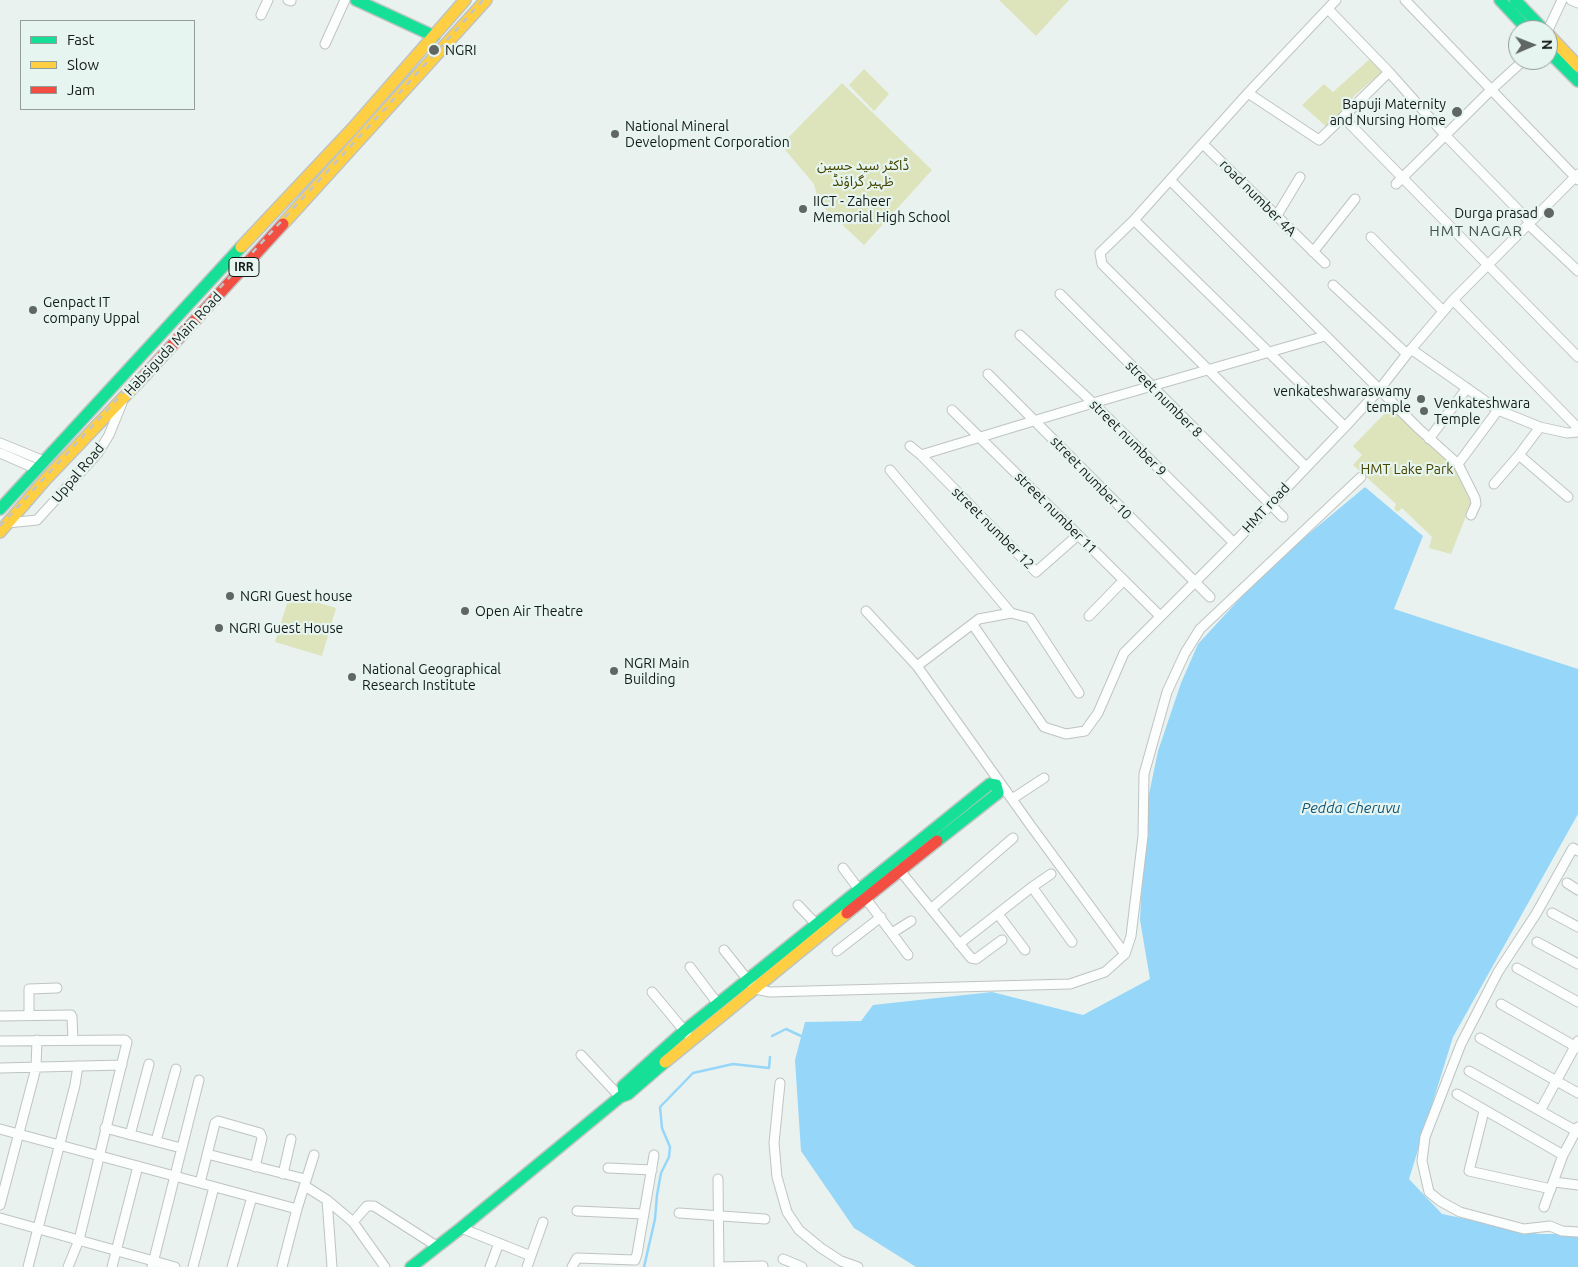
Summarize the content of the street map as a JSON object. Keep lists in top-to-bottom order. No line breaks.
{"streets":{"main road":["IRR","Habsiguda Main Road"],"street":["road number 4A","street number 8","street number 9","Uppal Road","street number 10","HMT road","street number 11","street number 12"]},"crossings":[["Habsiguda Main Road","Uppal Road"],["street number 8","HMT road"],["street number 9","HMT road"],["street number 10","HMT road"],["HMT road","street number 11"],["street number 11","street number 12"]],"districts":["HMT NAGAR"],"water":["Pedda Cheruvu"],"parks":["ڈاکٹر سید حسین ظہیر گراؤنڈ","HMT Lake Park"],"places":["NGRI","Bapuji Maternity and Nursing Home","National Mineral Development Corporation","IICT - Zaheer Memorial High School","Durga prasad","Genpact IT company Uppal","venkateshwaraswamy temple","Venkateshwara Temple","NGRI Guest house","Open Air Theatre","NGRI Guest House","NGRI Main Building","National Geographical Research Institute"],"legend":["Fast","Slow","Jam"],"north":"right"}
